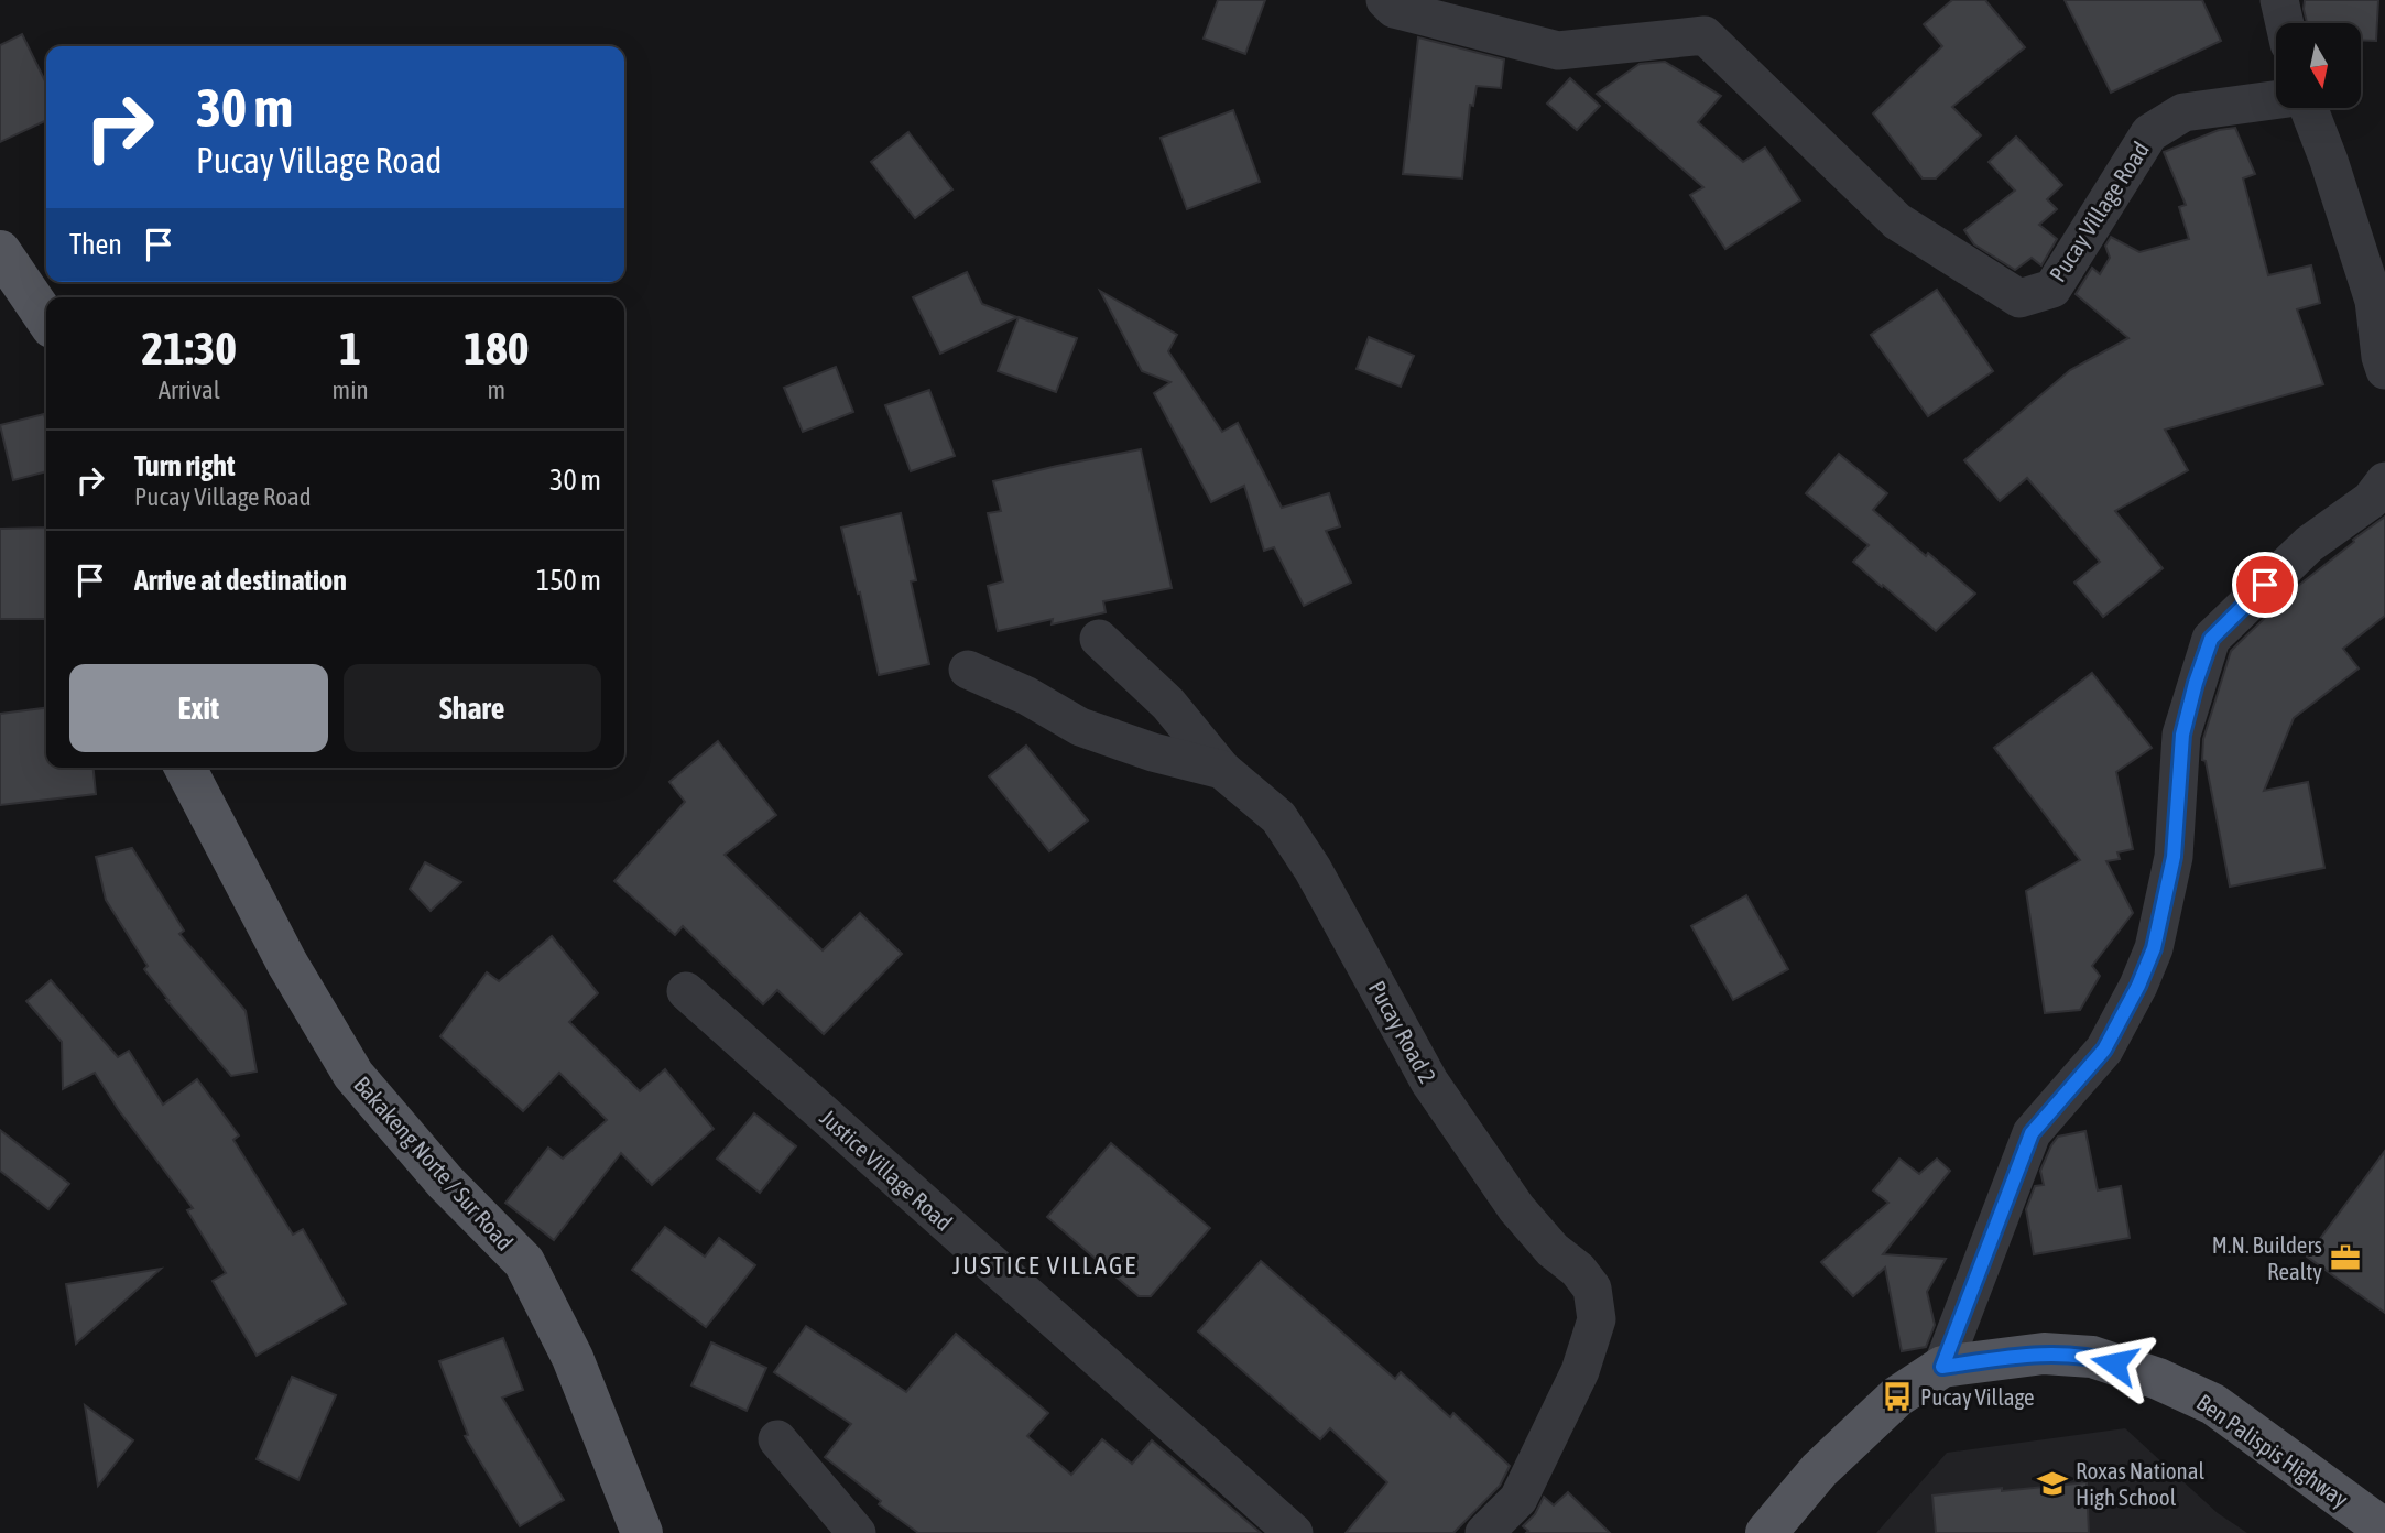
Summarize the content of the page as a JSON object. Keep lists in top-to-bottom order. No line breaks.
{"streets":{"main road":["Bakakeng Norte / Sur Road","Ben Palispis Highway"],"street":["Pucay Village Road","Pucay Road 2","Justice Village Road"]},"districts":["JUSTICE VILLAGE"],"places":{"office":["M.N. Builders Realty"],"bus stop":["Pucay Village"],"school or university":["Roxas National High School"]},"north":"bottom","page":{"turn":["30 m","Pucay Village Road"],"then":"Then","eta":["21:30","Arrival","1","min","180","m"],"list":[{"name":"Turn right","note":"Pucay Village Road","value":"30 m"},{"name":"Arrive at destination","value":"150 m"}],"buttons":["Exit","Share"]}}
